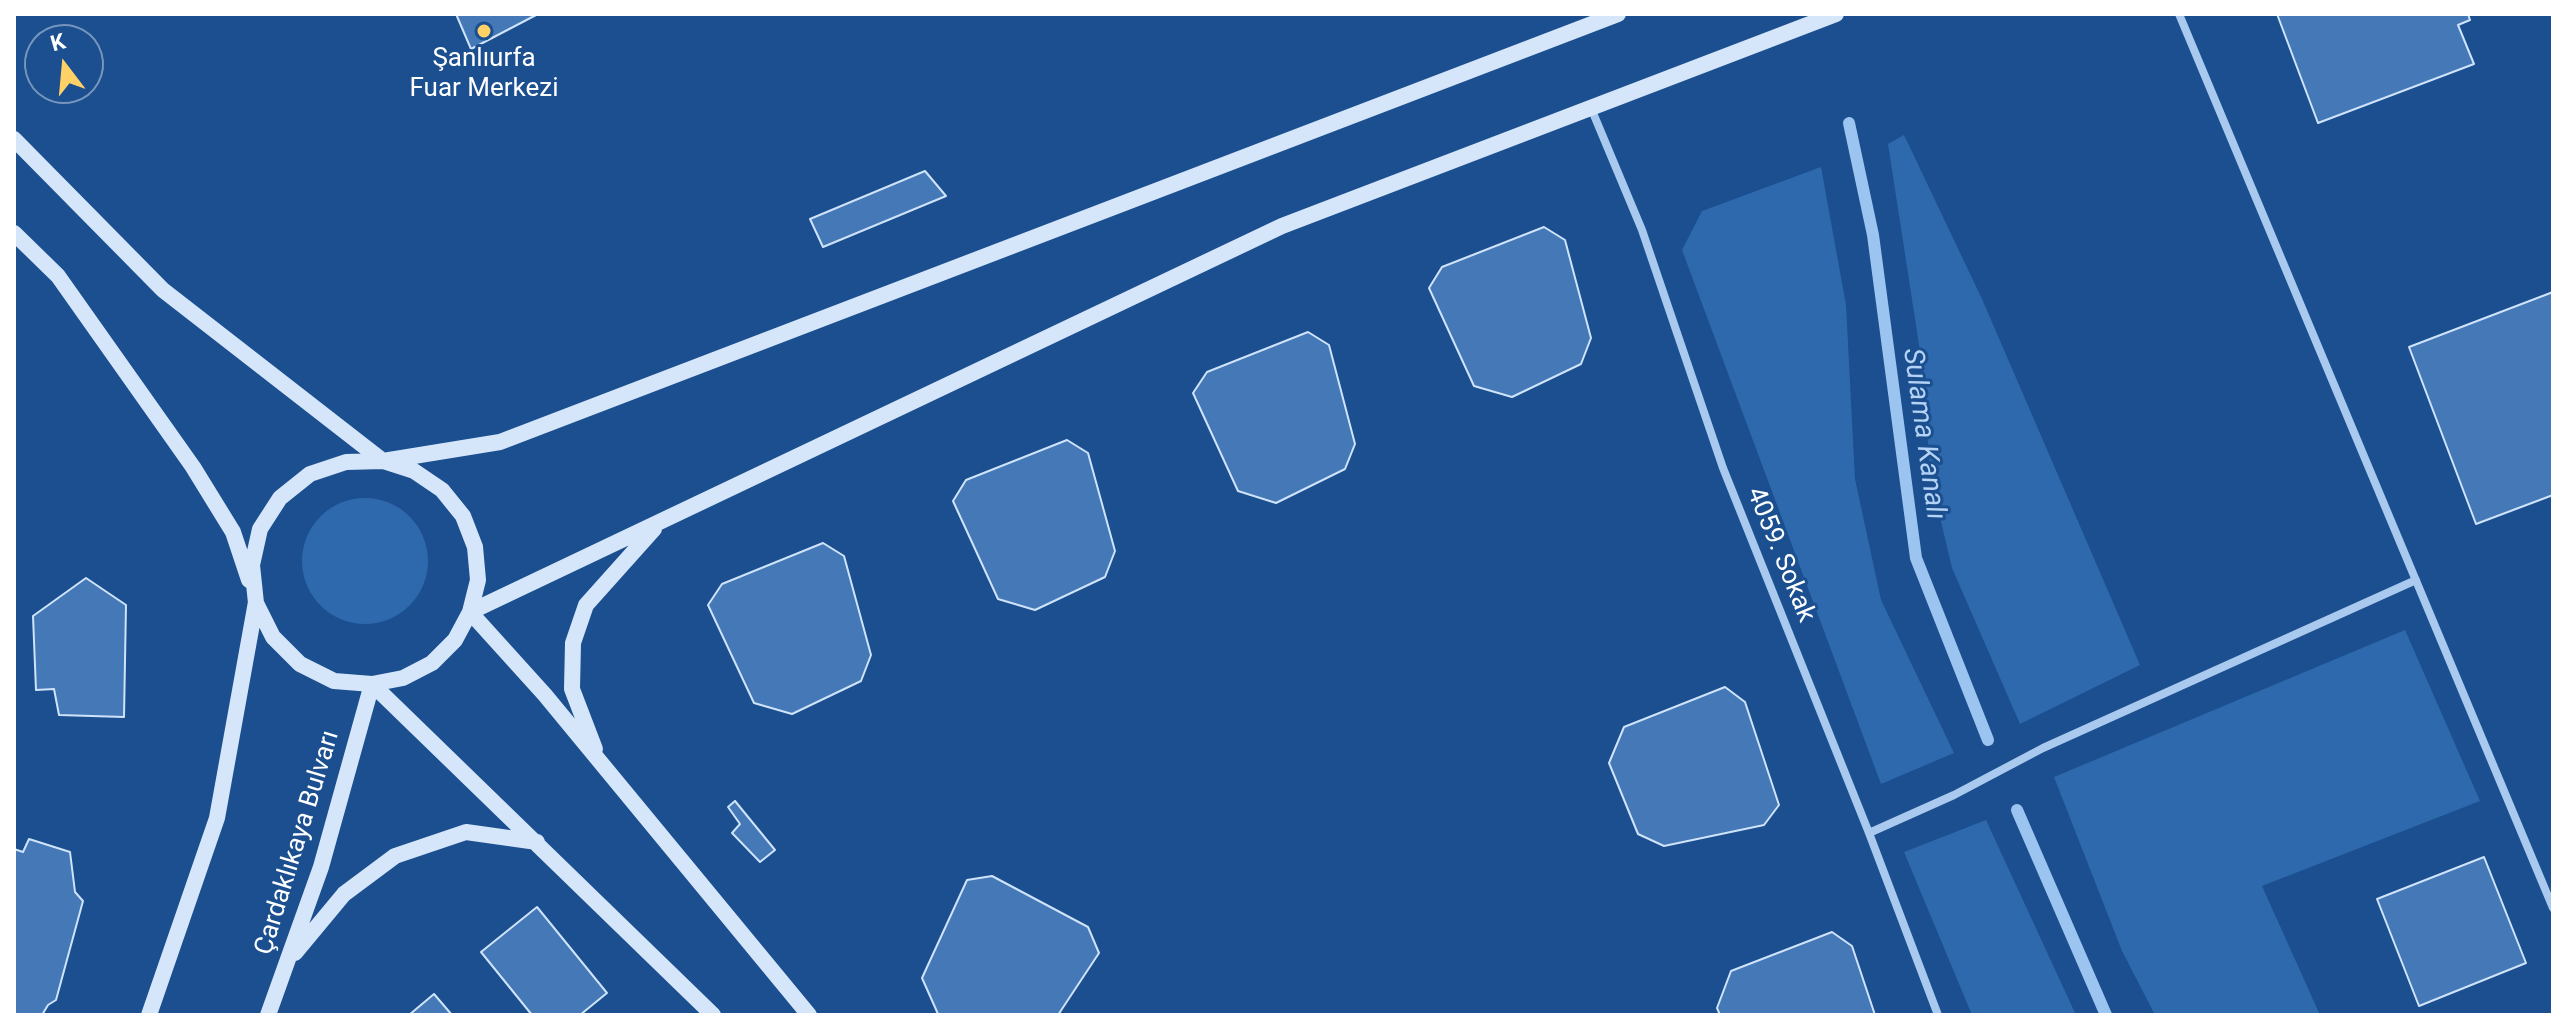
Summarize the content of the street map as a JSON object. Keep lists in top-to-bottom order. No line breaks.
{"streets":{"main road":["Çardaklıkaya Bulvarı"],"street":["4059. Sokak"]},"water":["Sulama Kanalı"],"places":["Şanlıurfa Fuar Merkezi"],"north":"top"}
